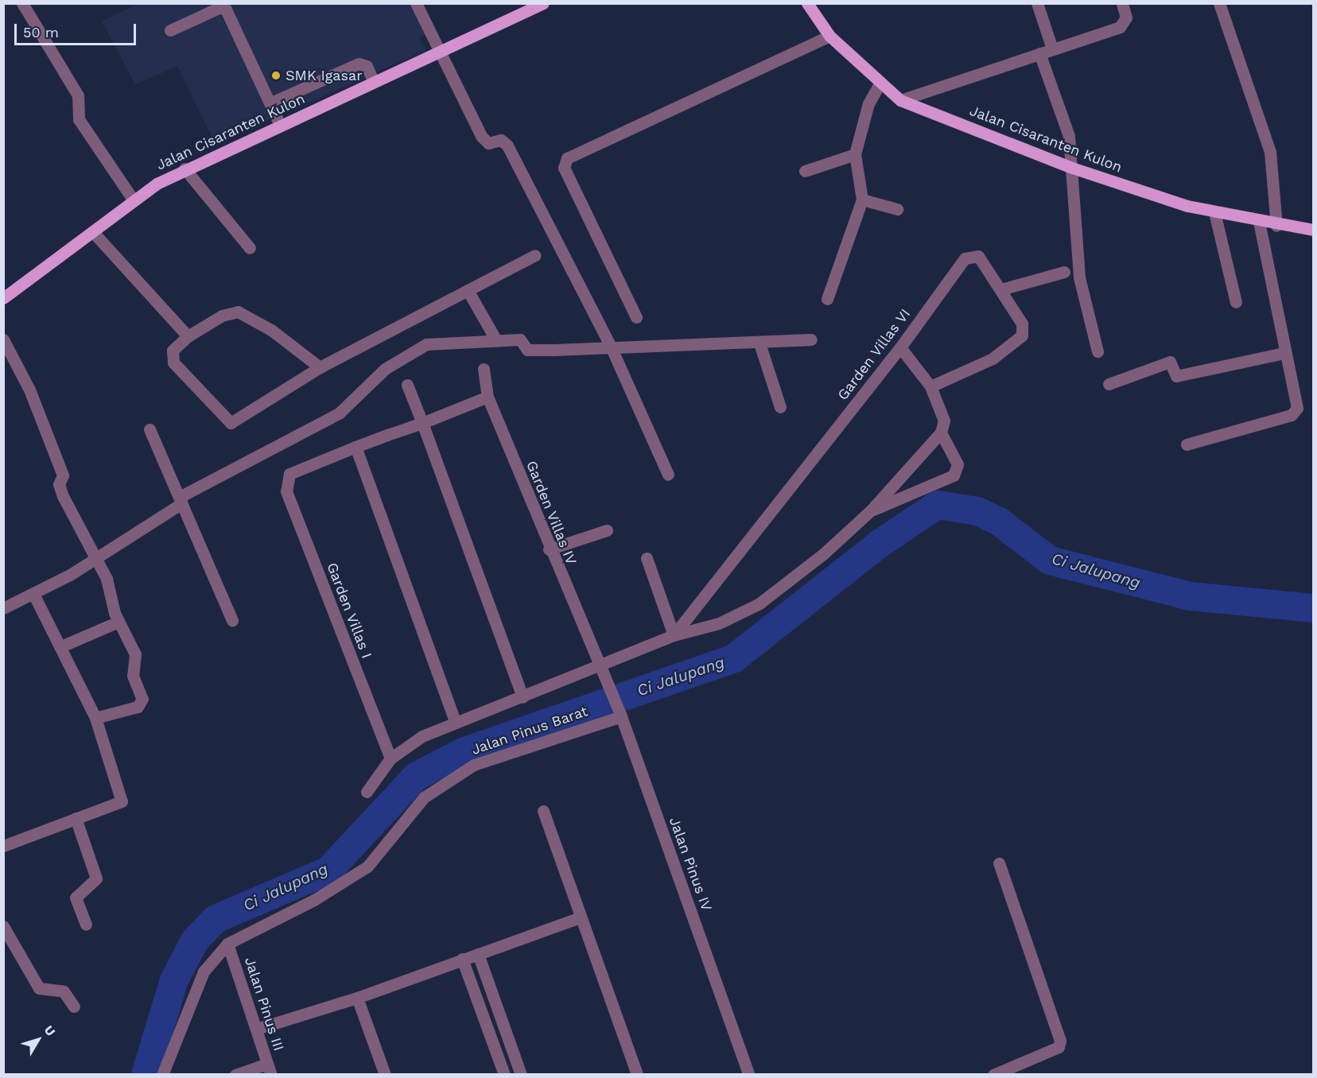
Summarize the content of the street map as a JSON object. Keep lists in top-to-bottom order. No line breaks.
{"streets":{"main road":["Jalan Cisaranten Kulon"],"street":["Garden Villas VI","Garden Villas IV","Garden Villas I","Jalan Pinus Barat","Jalan Pinus IV","Jalan Pinus III"]},"crossings":[["Garden Villas IV","Jalan Pinus IV"],["Jalan Pinus Barat","Jalan Pinus IV"],["Jalan Pinus Barat","Jalan Pinus III"]],"water":["Ci Jalupang"],"places":["SMK Igasar"],"scale_bar":"50 m","north":"top right"}
